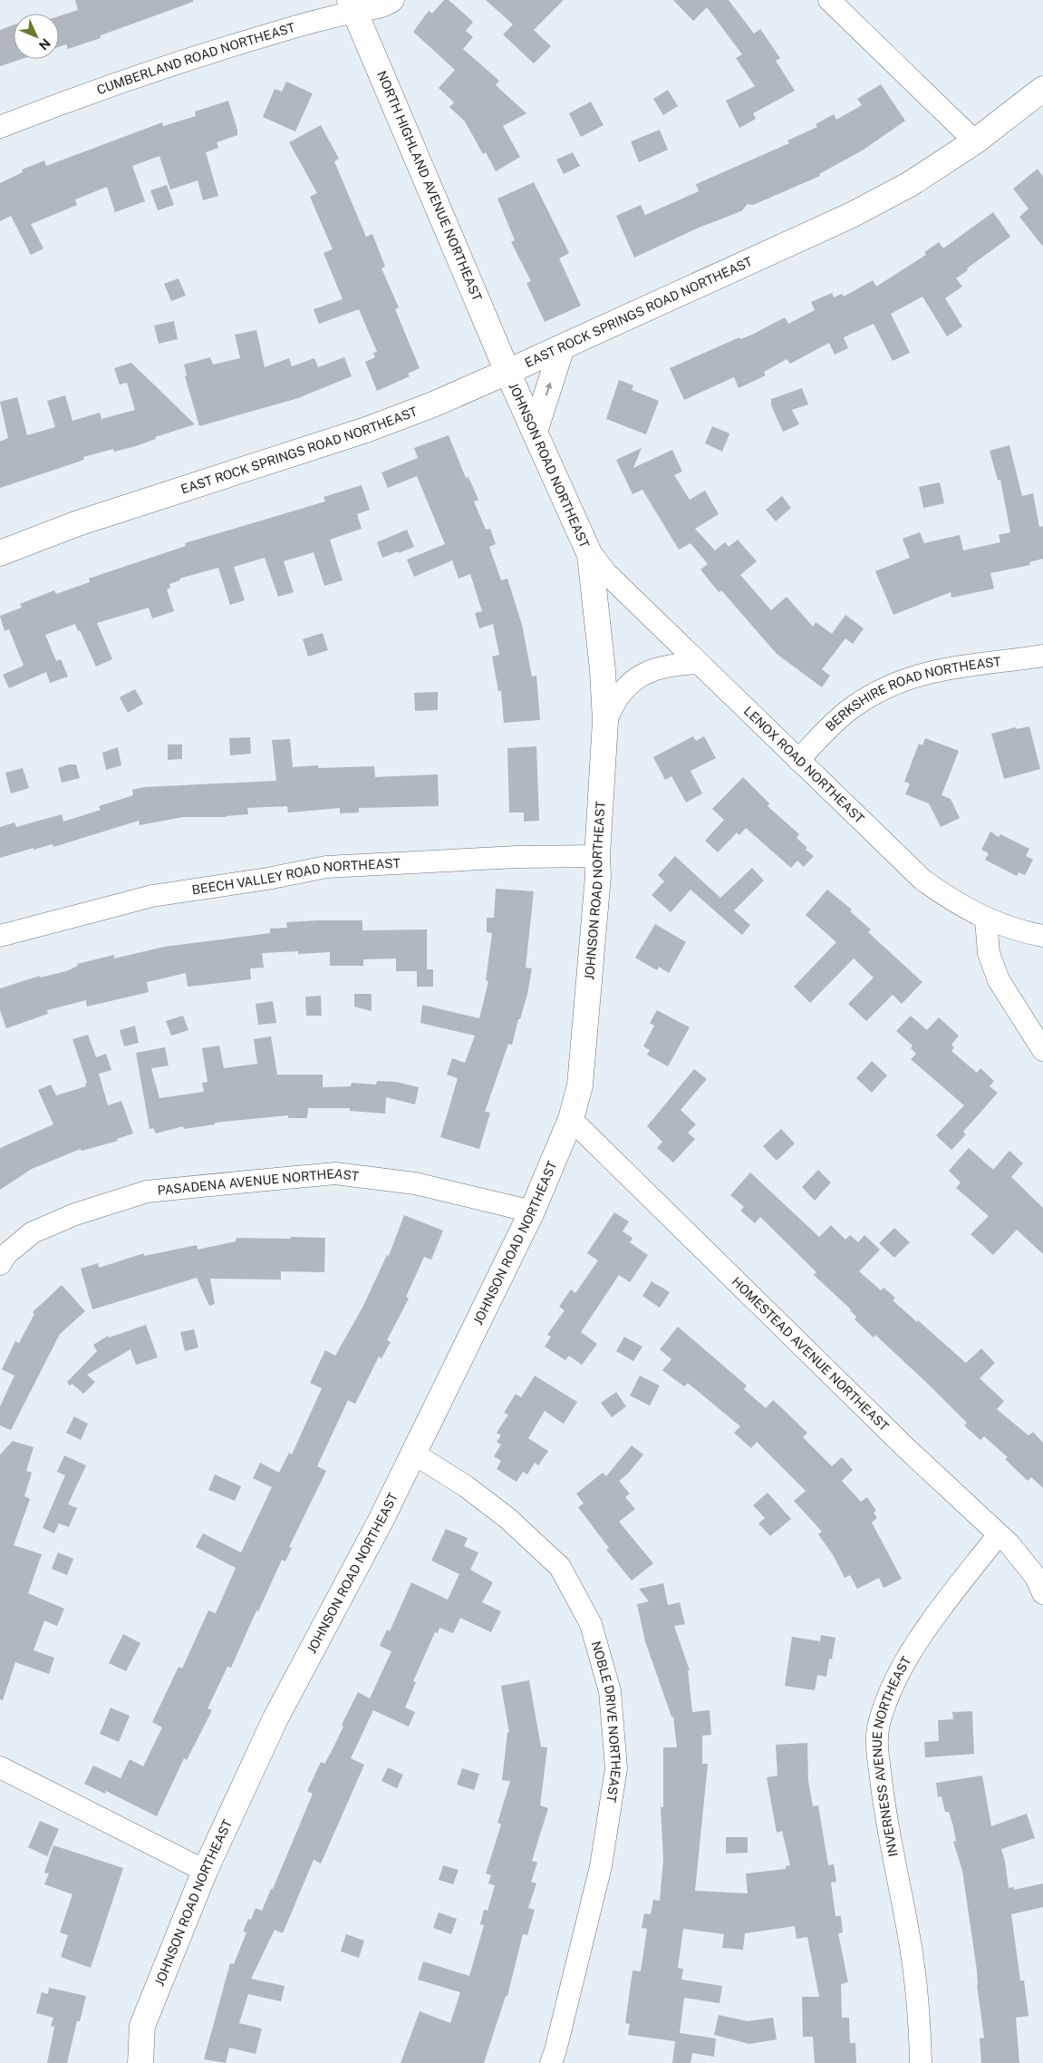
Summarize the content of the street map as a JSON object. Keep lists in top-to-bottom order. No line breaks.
{"streets":{"street":["CUMBERLAND ROAD NORTHEAST","NORTH HIGHLAND AVENUE NORTHEAST","EAST ROCK SPRINGS ROAD NORTHEAST","JOHNSON ROAD NORTHEAST","BERKSHIRE ROAD NORTHEAST","LENOX ROAD NORTHEAST","BEECH VALLEY ROAD NORTHEAST","PASADENA AVENUE NORTHEAST","HOMESTEAD AVENUE NORTHEAST","NOBLE DRIVE NORTHEAST","INVERNESS AVENUE NORTHEAST"]},"crossings":[["CUMBERLAND ROAD NORTHEAST","NORTH HIGHLAND AVENUE NORTHEAST"],["NORTH HIGHLAND AVENUE NORTHEAST","EAST ROCK SPRINGS ROAD NORTHEAST"],["NORTH HIGHLAND AVENUE NORTHEAST","JOHNSON ROAD NORTHEAST"],["EAST ROCK SPRINGS ROAD NORTHEAST","JOHNSON ROAD NORTHEAST"],["JOHNSON ROAD NORTHEAST","LENOX ROAD NORTHEAST"],["JOHNSON ROAD NORTHEAST","BEECH VALLEY ROAD NORTHEAST"],["JOHNSON ROAD NORTHEAST","PASADENA AVENUE NORTHEAST"],["JOHNSON ROAD NORTHEAST","HOMESTEAD AVENUE NORTHEAST"],["JOHNSON ROAD NORTHEAST","NOBLE DRIVE NORTHEAST"],["BERKSHIRE ROAD NORTHEAST","LENOX ROAD NORTHEAST"],["HOMESTEAD AVENUE NORTHEAST","INVERNESS AVENUE NORTHEAST"]],"north":"bottom right"}
